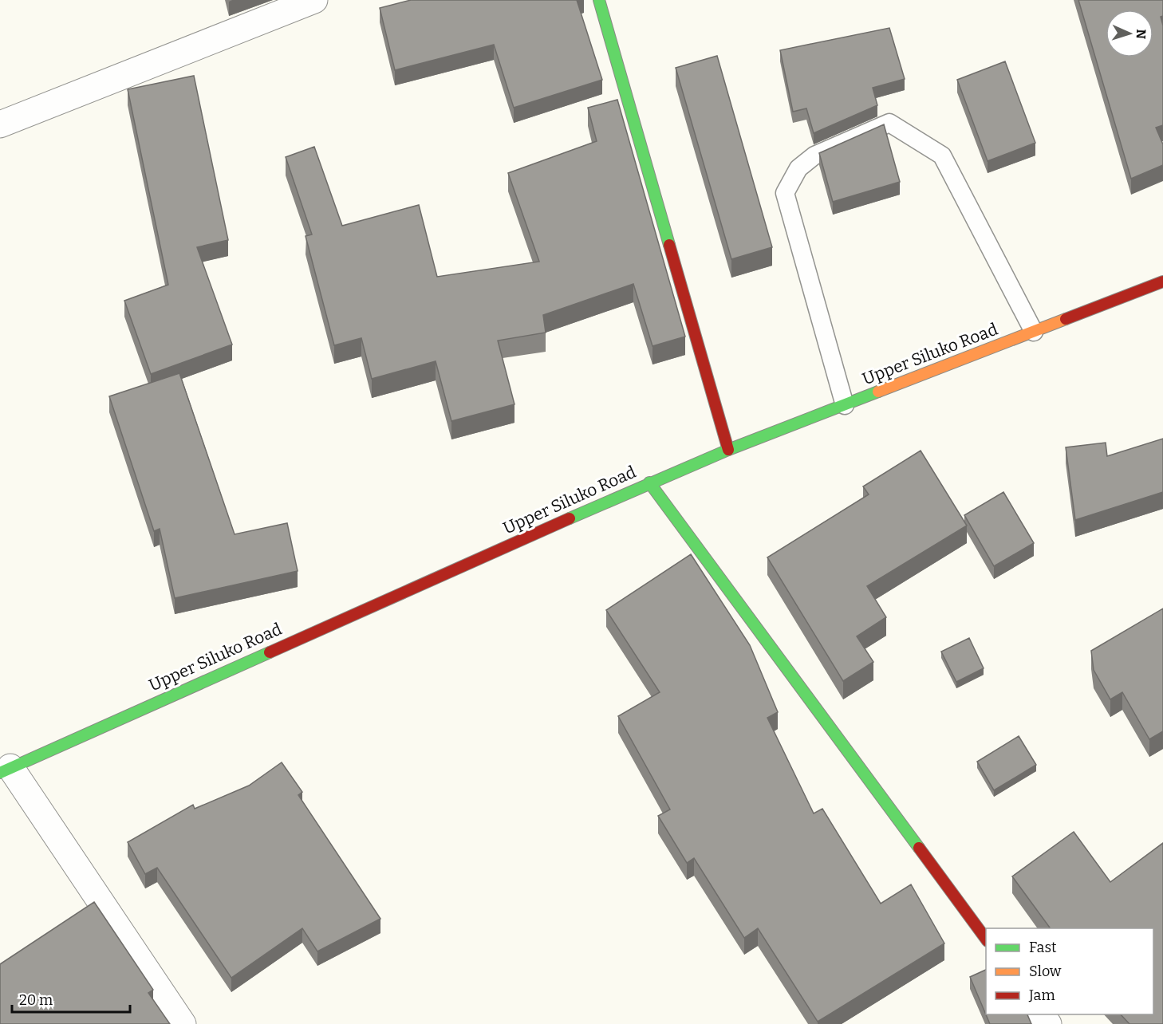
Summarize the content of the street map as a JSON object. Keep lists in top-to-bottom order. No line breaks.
{"streets":{"main road":["Upper Siluko Road"]},"legend":["Fast","Slow","Jam"],"scale_bar":"20 m","north":"right"}
